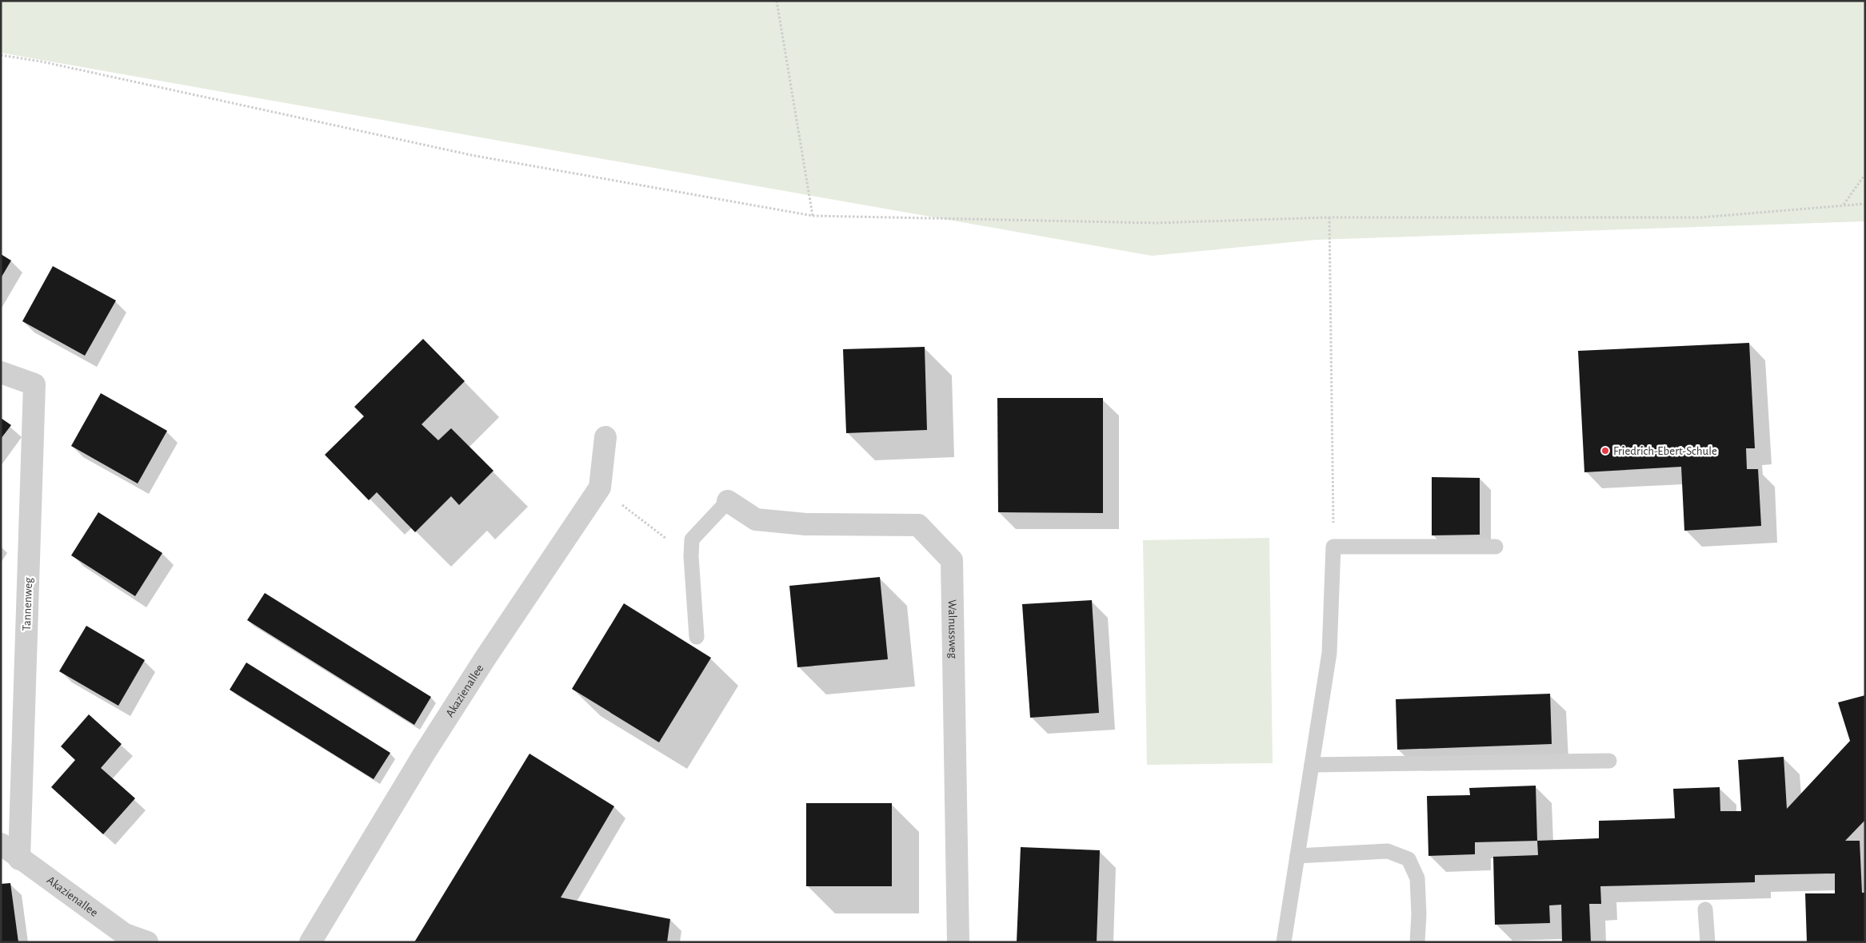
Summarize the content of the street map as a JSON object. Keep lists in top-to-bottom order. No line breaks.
{"streets":{"street":["Tannenweg","Walnussweg","Akazienallee"]},"crossings":[["Tannenweg","Akazienallee"]],"places":["Friedrich-Ebert-Schule"]}
